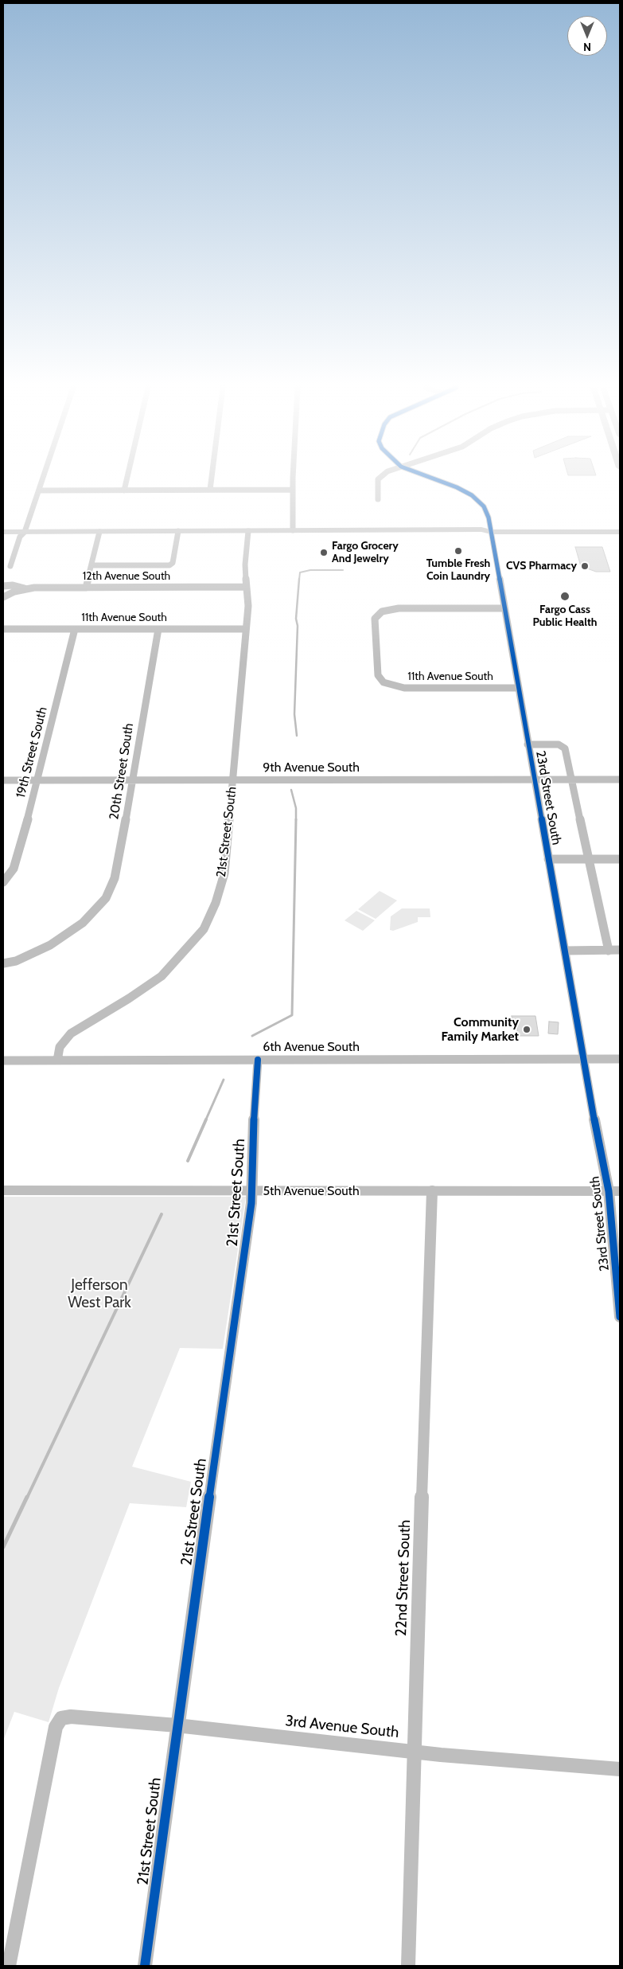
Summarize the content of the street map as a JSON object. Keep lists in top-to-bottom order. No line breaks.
{"streets":{"street":["12th Avenue South","11th Avenue South","19th Street South","9th Avenue South","20th Street South","23rd Street South","21st Street South","6th Avenue South","5th Avenue South","22nd Street South","3rd Avenue South"]},"crossings":[["12th Avenue South","21st Street South"],["11th Avenue South","19th Street South"],["11th Avenue South","20th Street South"],["11th Avenue South","23rd Street South"],["11th Avenue South","21st Street South"],["19th Street South","9th Avenue South"],["9th Avenue South","20th Street South"],["9th Avenue South","23rd Street South"],["9th Avenue South","21st Street South"],["23rd Street South","6th Avenue South"],["23rd Street South","5th Avenue South"],["21st Street South","6th Avenue South"],["21st Street South","5th Avenue South"],["21st Street South","3rd Avenue South"],["5th Avenue South","22nd Street South"],["22nd Street South","3rd Avenue South"]],"parks":["Jefferson West Park"],"places":["Tumble Fresh Coin Laundry","Fargo Grocery And Jewelry","CVS Pharmacy","Fargo Cass Public Health","Community Family Market"],"north":"bottom"}
